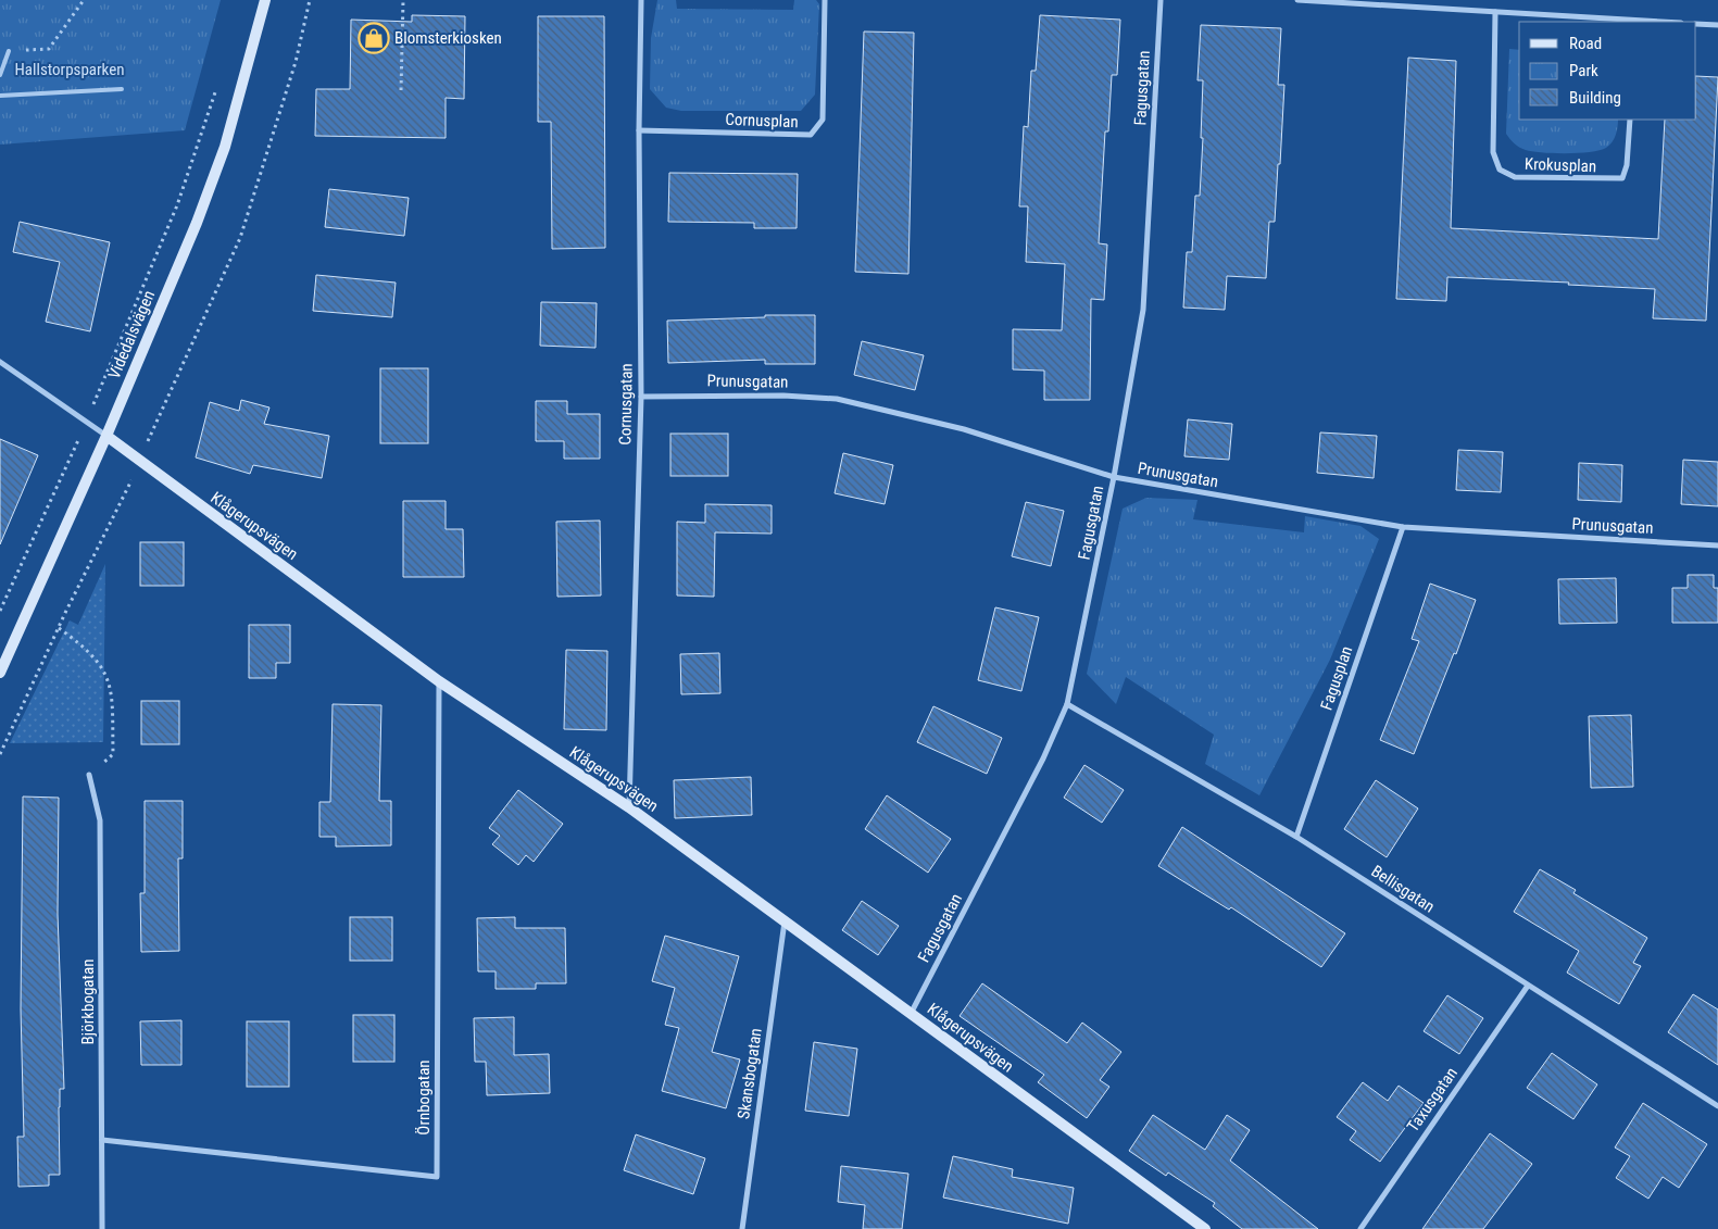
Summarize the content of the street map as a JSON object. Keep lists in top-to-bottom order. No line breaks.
{"streets":{"street":["Fagusgatan","Cornusplan","Krokusplan","Videdalsvägen","Prunusgatan","Cornusgatan","Klågerupsvägen","Fagusplan","Bellisgatan","Björkbogatan","Skansbogatan","Örnbogatan","Taxusgatan"]},"crossings":[["Fagusgatan","Prunusgatan"],["Fagusgatan","Klågerupsvägen"],["Fagusgatan","Bellisgatan"],["Cornusplan","Cornusgatan"],["Videdalsvägen","Klågerupsvägen"],["Prunusgatan","Cornusgatan"],["Prunusgatan","Fagusplan"],["Cornusgatan","Klågerupsvägen"],["Klågerupsvägen","Skansbogatan"],["Klågerupsvägen","Örnbogatan"],["Fagusplan","Bellisgatan"],["Bellisgatan","Taxusgatan"],["Björkbogatan","Örnbogatan"]],"parks":["Hallstorpsparken"],"places":{"shop":["Blomsterkiosken"]},"legend":["Road","Park","Building"]}
